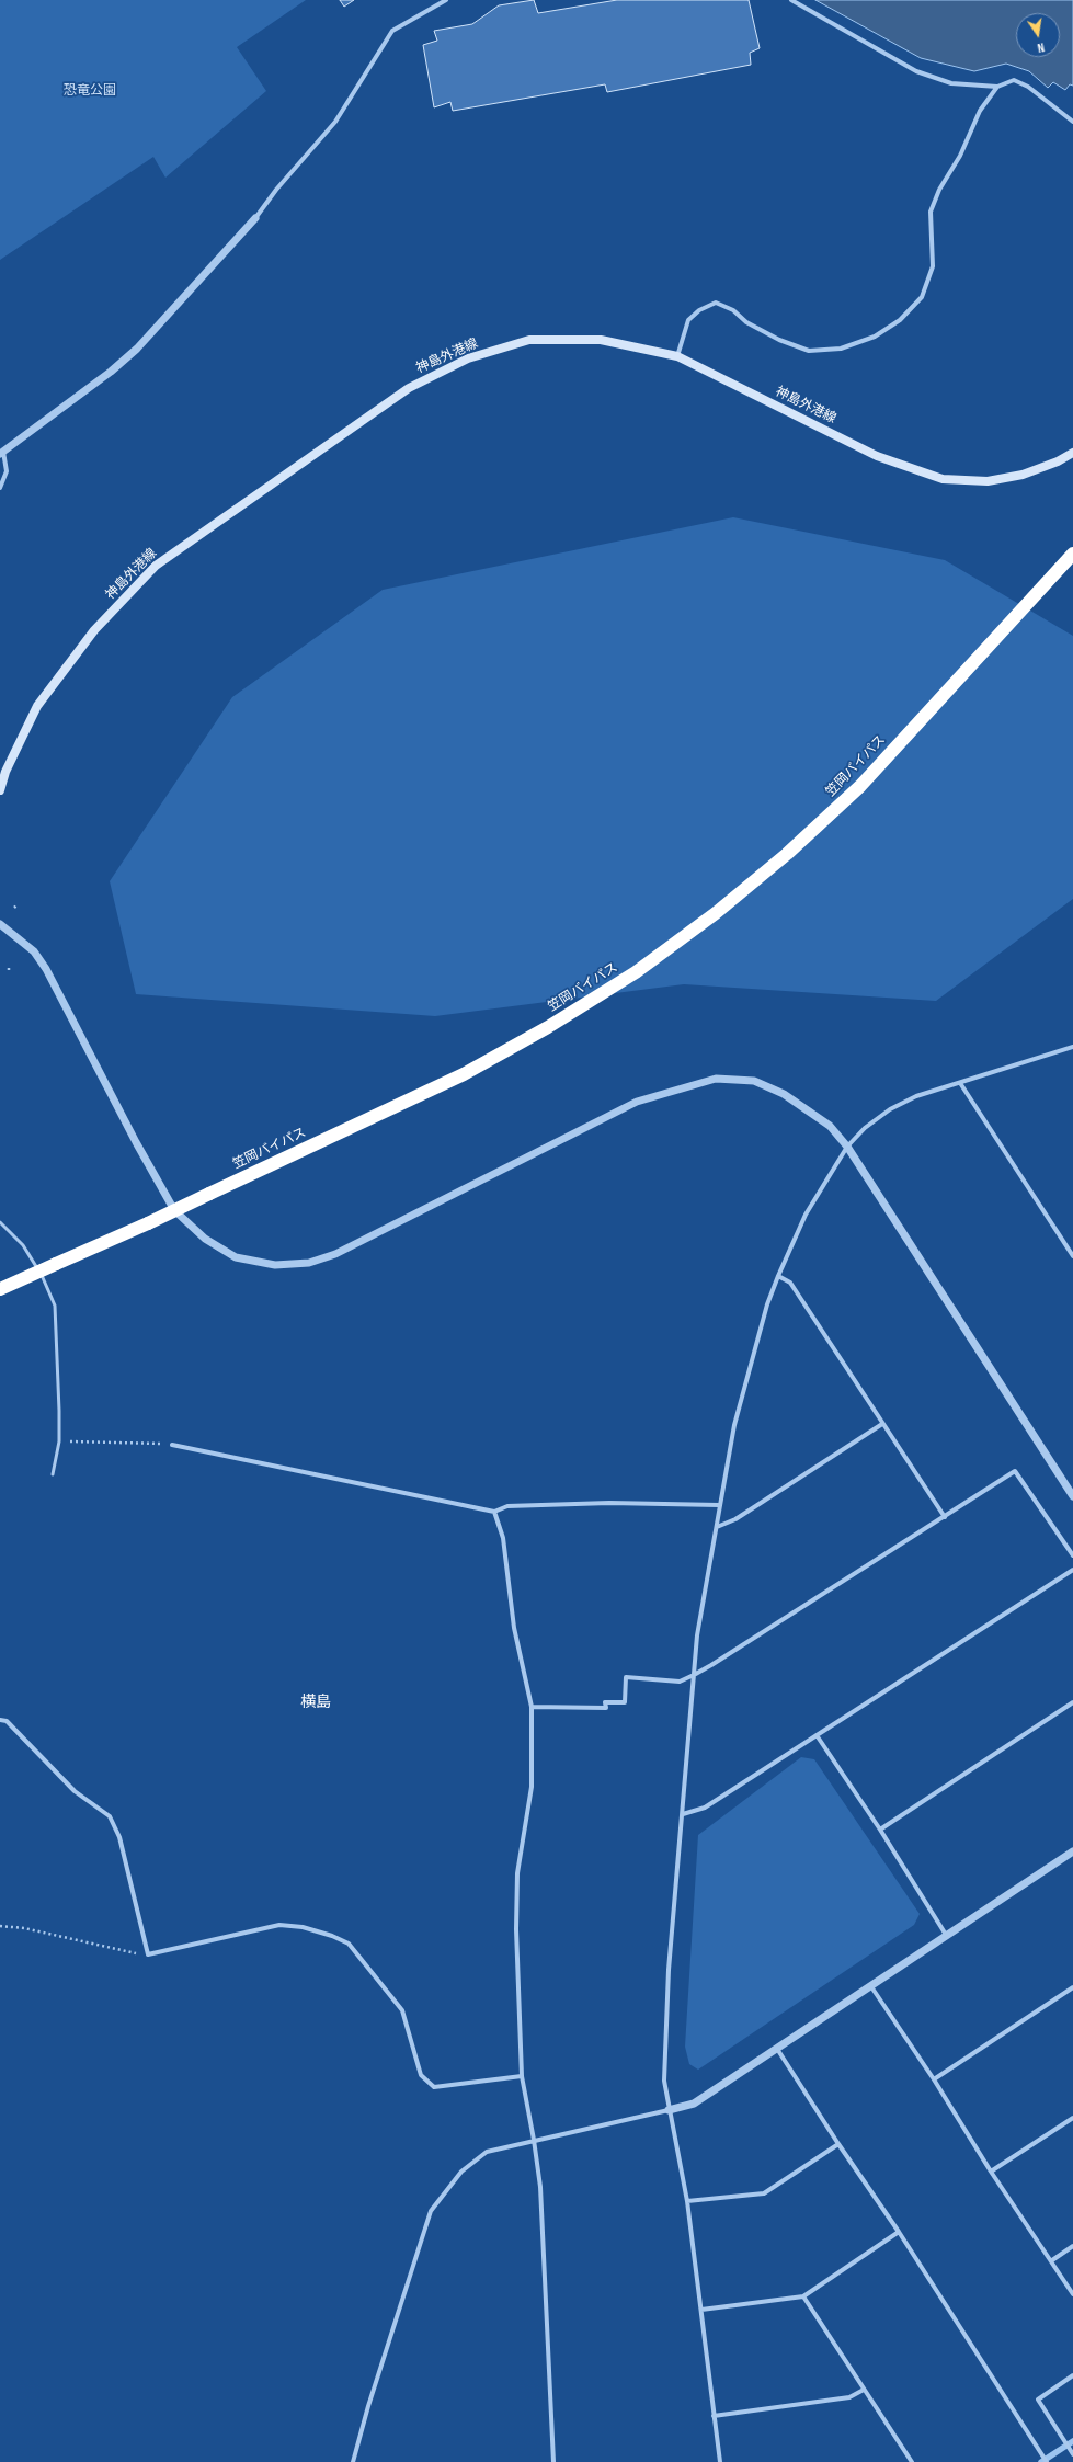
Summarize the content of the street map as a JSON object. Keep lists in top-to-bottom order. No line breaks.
{"streets":{"highway":["笠岡バイパス"],"main road":["神島外港線"]},"districts":["横島"],"parks":["恐竜公園"],"north":"bottom"}
